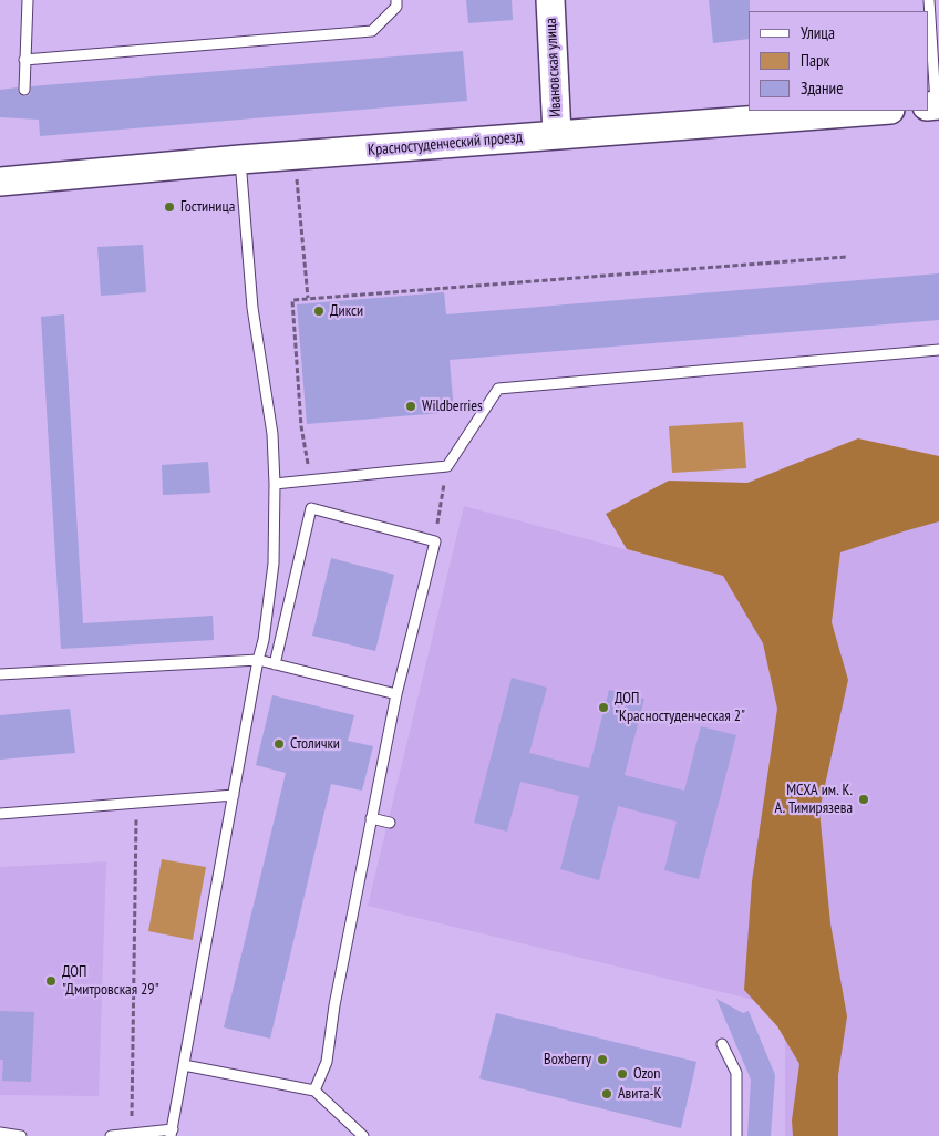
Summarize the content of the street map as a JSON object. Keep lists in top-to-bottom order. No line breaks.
{"streets":{"street":["Ивановская улица","Красностуденческий проезд"]},"crossings":[["Ивановская улица","Красностуденческий проезд"]],"places":["Гостиница","Дикси","Wildberries","ДОП \"Красностуденческая 2\"","Столички","МСХА им. К. А. Тимирязева","ДОП \"Дмитровская 29\"","Boxberry","Ozon","Авита-К"],"legend":["Улица","Парк","Здание"]}
